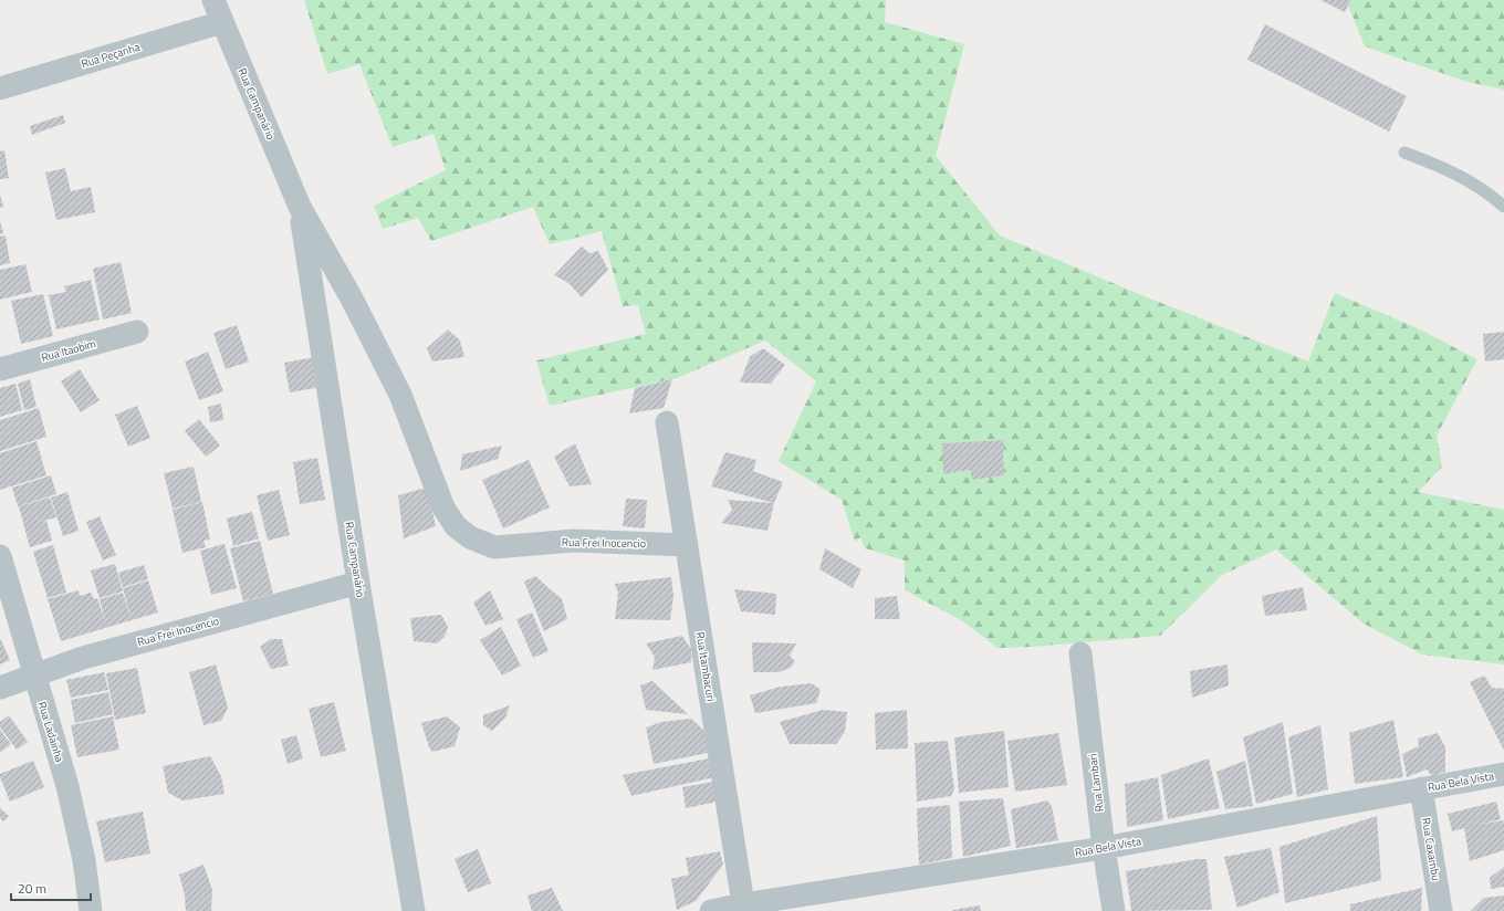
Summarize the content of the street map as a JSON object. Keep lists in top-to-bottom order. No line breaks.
{"streets":{"street":["Rua Peçanha","Rua Campanário","Rua Itaobim","Rua Frei Inocencio","Rua Itambacuri","Rua Ladainha","Rua Bela Vista","Rua Lambari","Rua Caxambu"]},"crossings":[["Rua Peçanha","Rua Campanário"],["Rua Campanário","Rua Frei Inocencio"],["Rua Frei Inocencio","Rua Itambacuri"],["Rua Frei Inocencio","Rua Ladainha"],["Rua Itambacuri","Rua Bela Vista"],["Rua Bela Vista","Rua Lambari"],["Rua Bela Vista","Rua Caxambu"]],"scale_bar":"20 m"}
